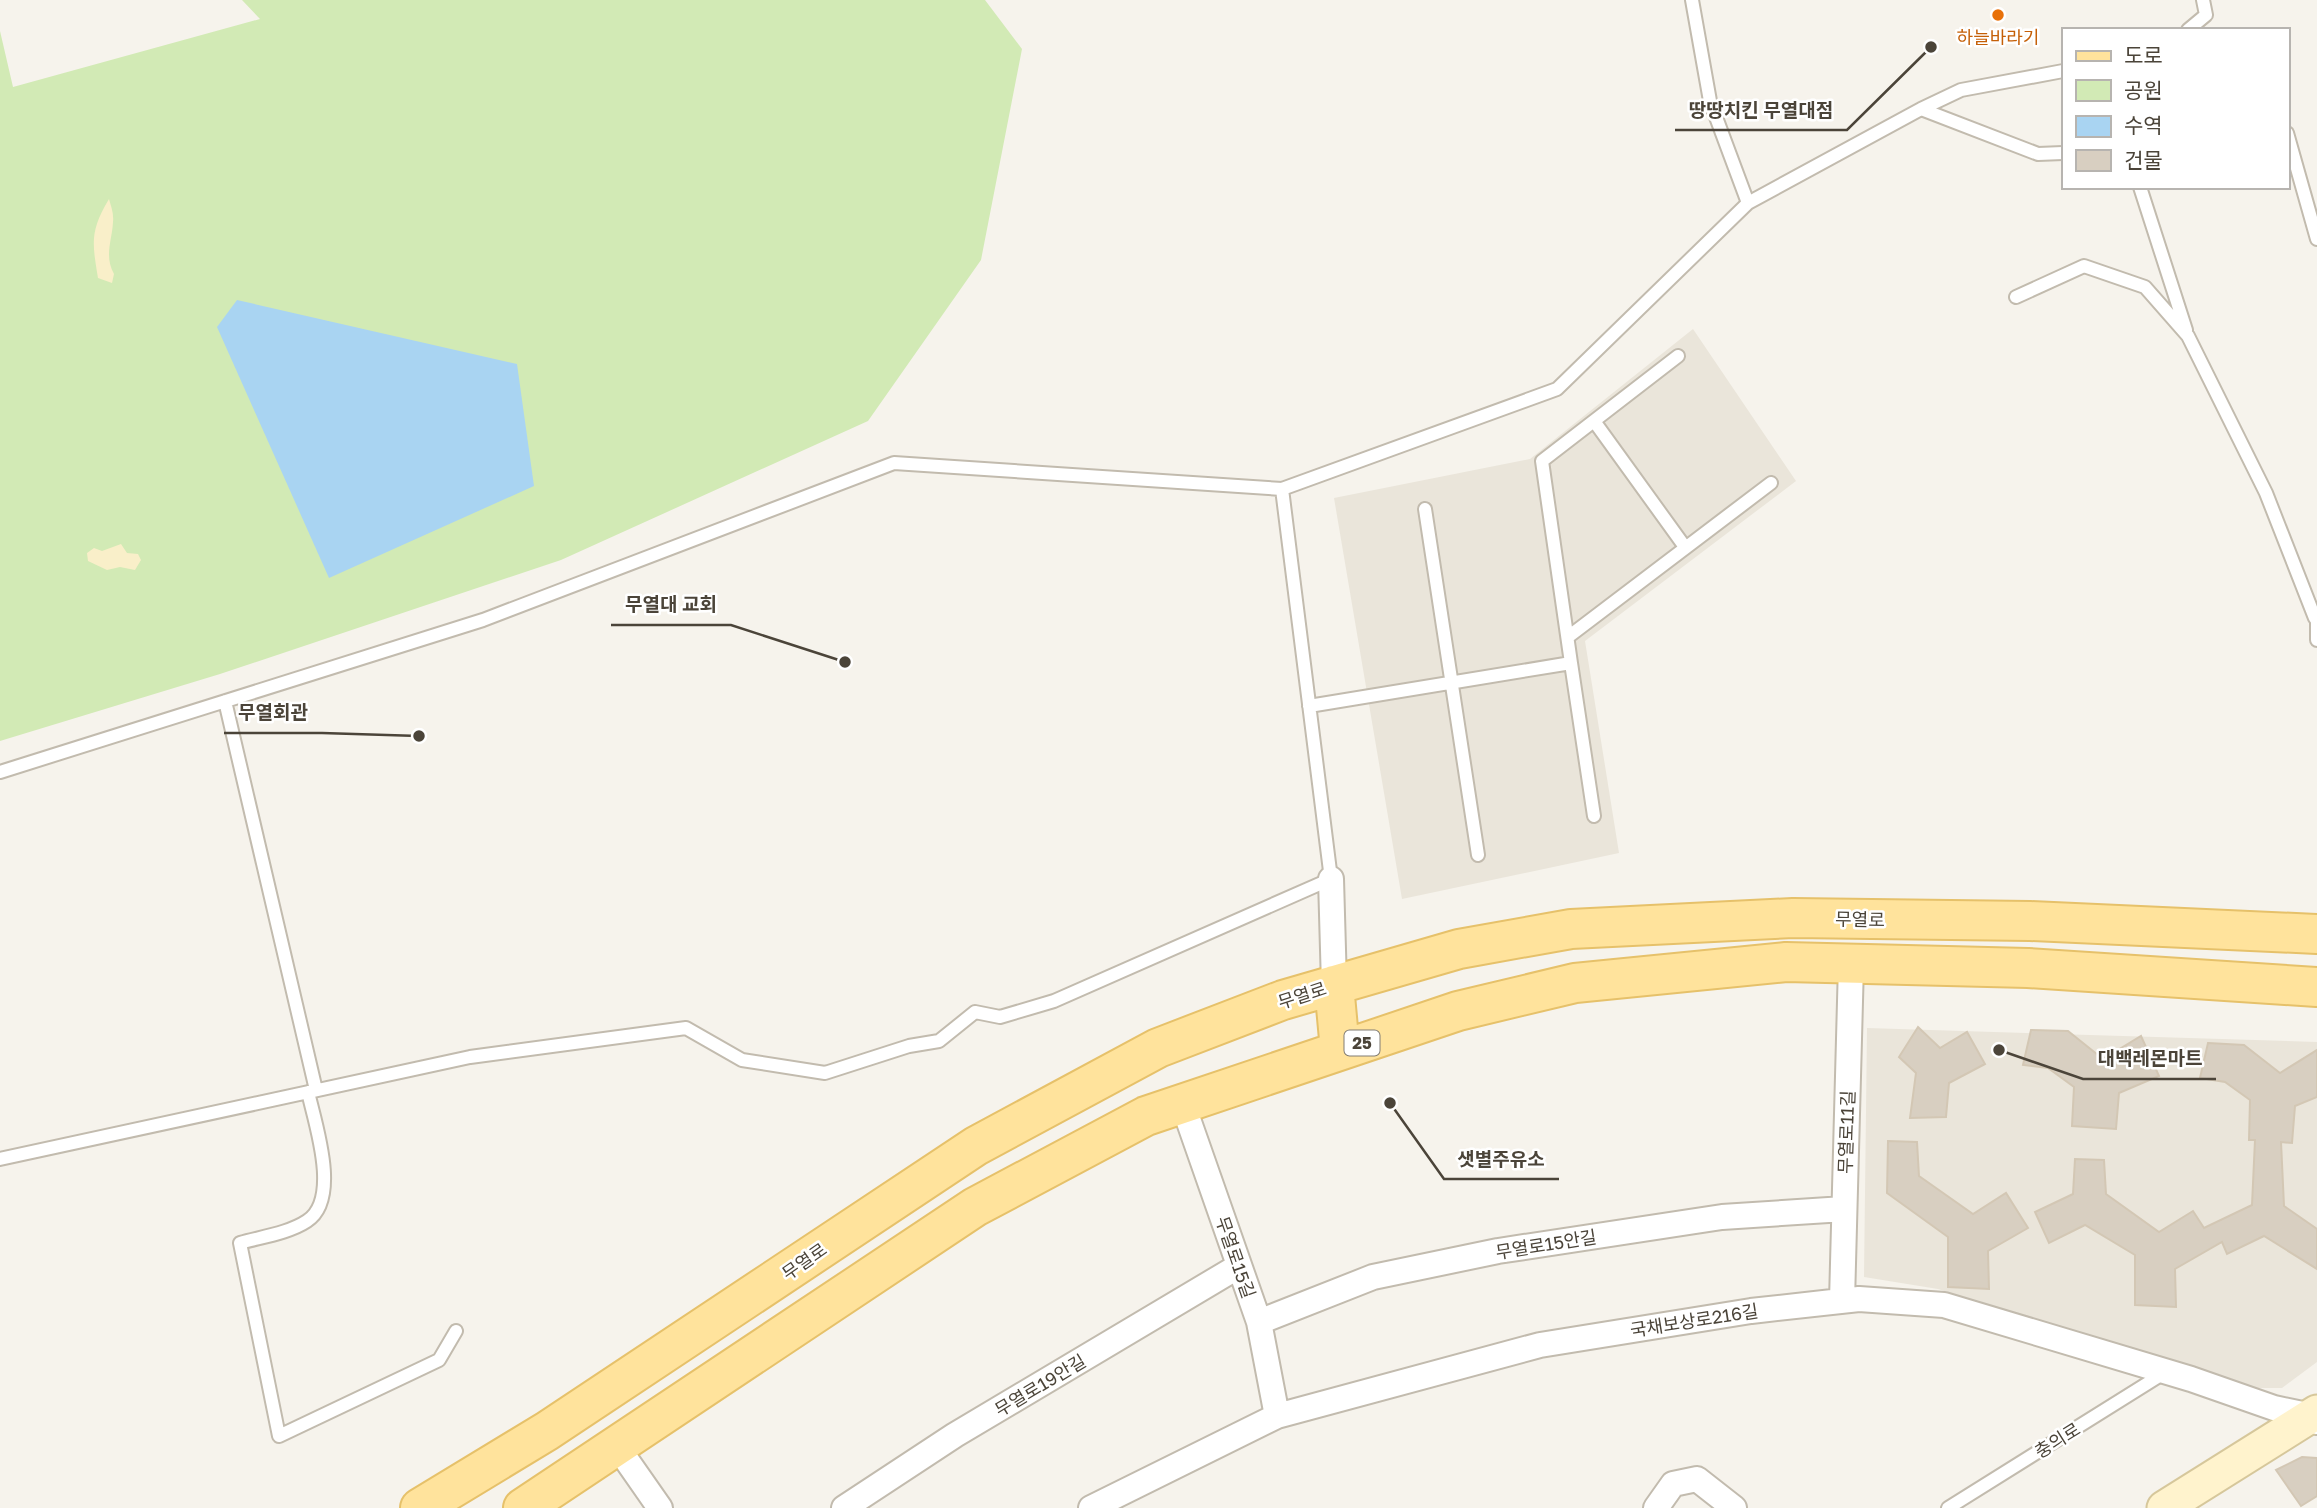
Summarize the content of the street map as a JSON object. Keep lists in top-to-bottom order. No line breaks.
{"streets":{"main road":["무열로","25"],"street":["무열로11길","무열로15안길","무열로15길","국채보상로216길","무열로19안길"],"lane":["충의로"]},"crossings":[["25","무열로11길"],["25","무열로15길"],["무열로11길","무열로15안길"],["무열로11길","국채보상로216길"],["무열로15안길","무열로15길"],["무열로15길","국채보상로216길"],["무열로15길","무열로19안길"],["국채보상로216길","충의로"]],"places":["하늘바라기","땅땅치킨 무열대점","무열대 교회","무열회관","대백레몬마트","샛별주유소"],"legend":["도로","공원","수역","건물"]}
